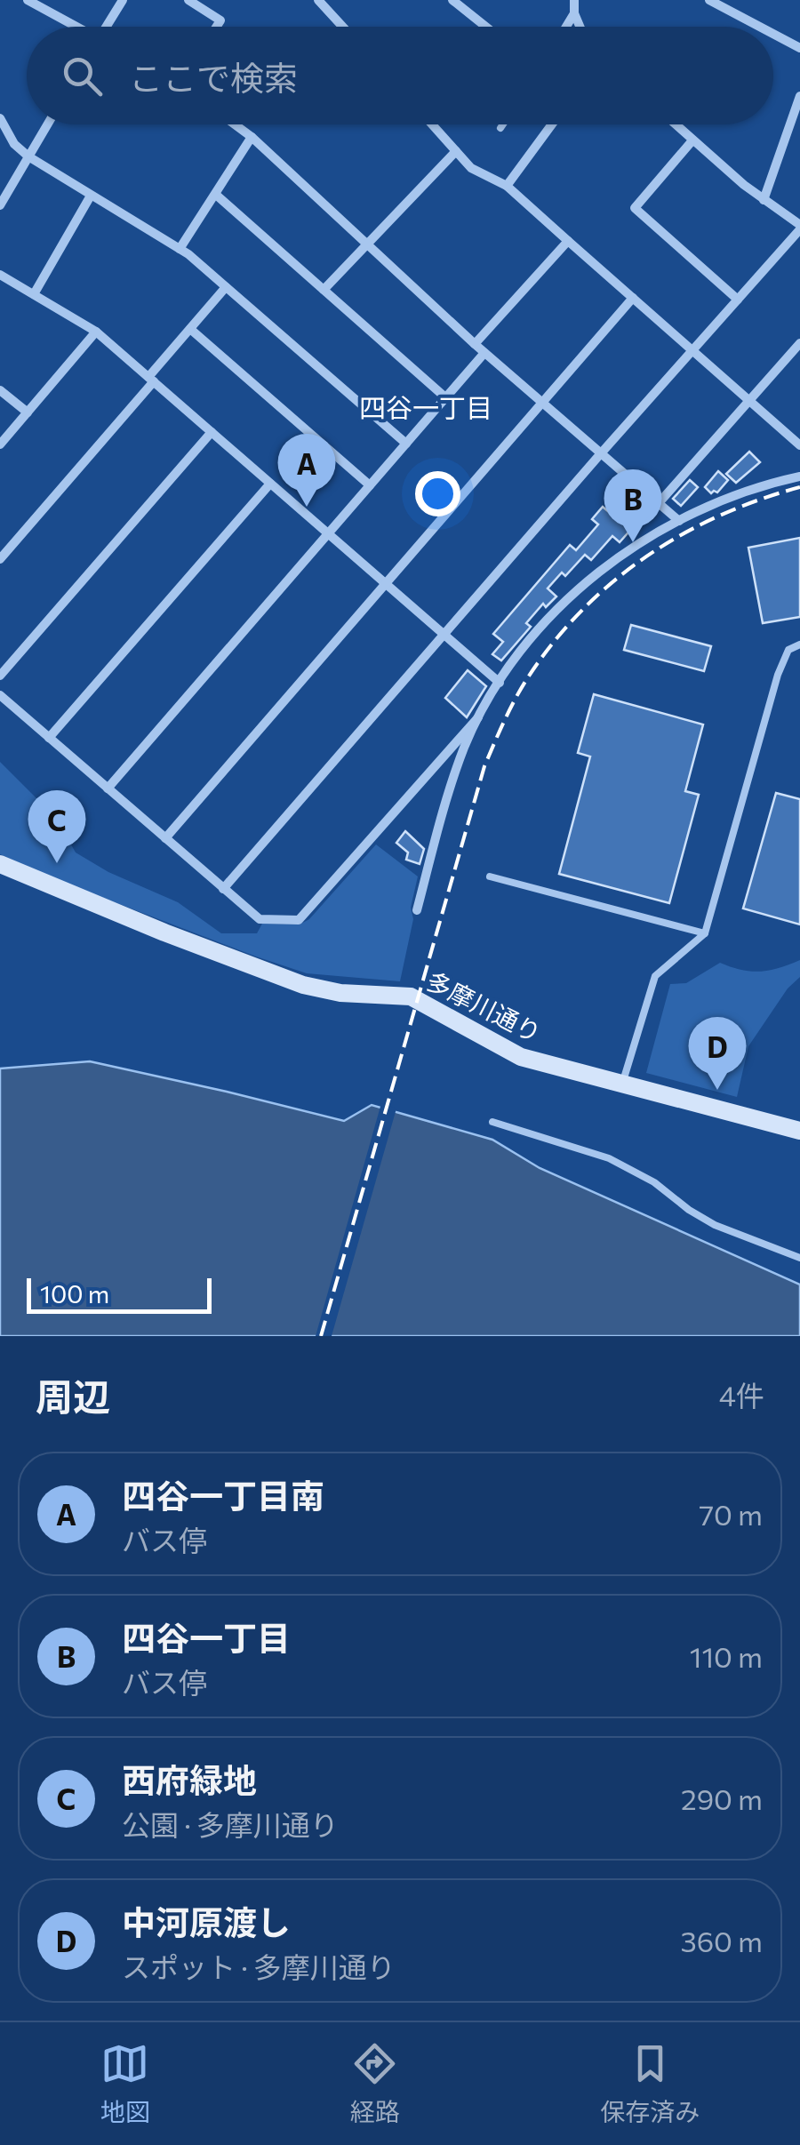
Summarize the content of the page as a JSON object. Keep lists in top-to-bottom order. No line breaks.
{"streets":{"street":["多摩川通り"]},"districts":["四谷一丁目"],"scale_bar":"100 m","page":{"search":"ここで検索","pins":["A","B","C","D"],"scale":"100 m","heading":["周辺","4件"],"list":[{"mark":"A","name":"四谷一丁目南","note":"バス停","value":"70 m"},{"mark":"B","name":"四谷一丁目","note":"バス停","value":"110 m"},{"mark":"C","name":"西府緑地","note":"公園 · 多摩川通り","value":"290 m"},{"mark":"D","name":"中河原渡し","note":"スポット · 多摩川通り","value":"360 m"}],"nav":["地図","経路","保存済み"]}}
